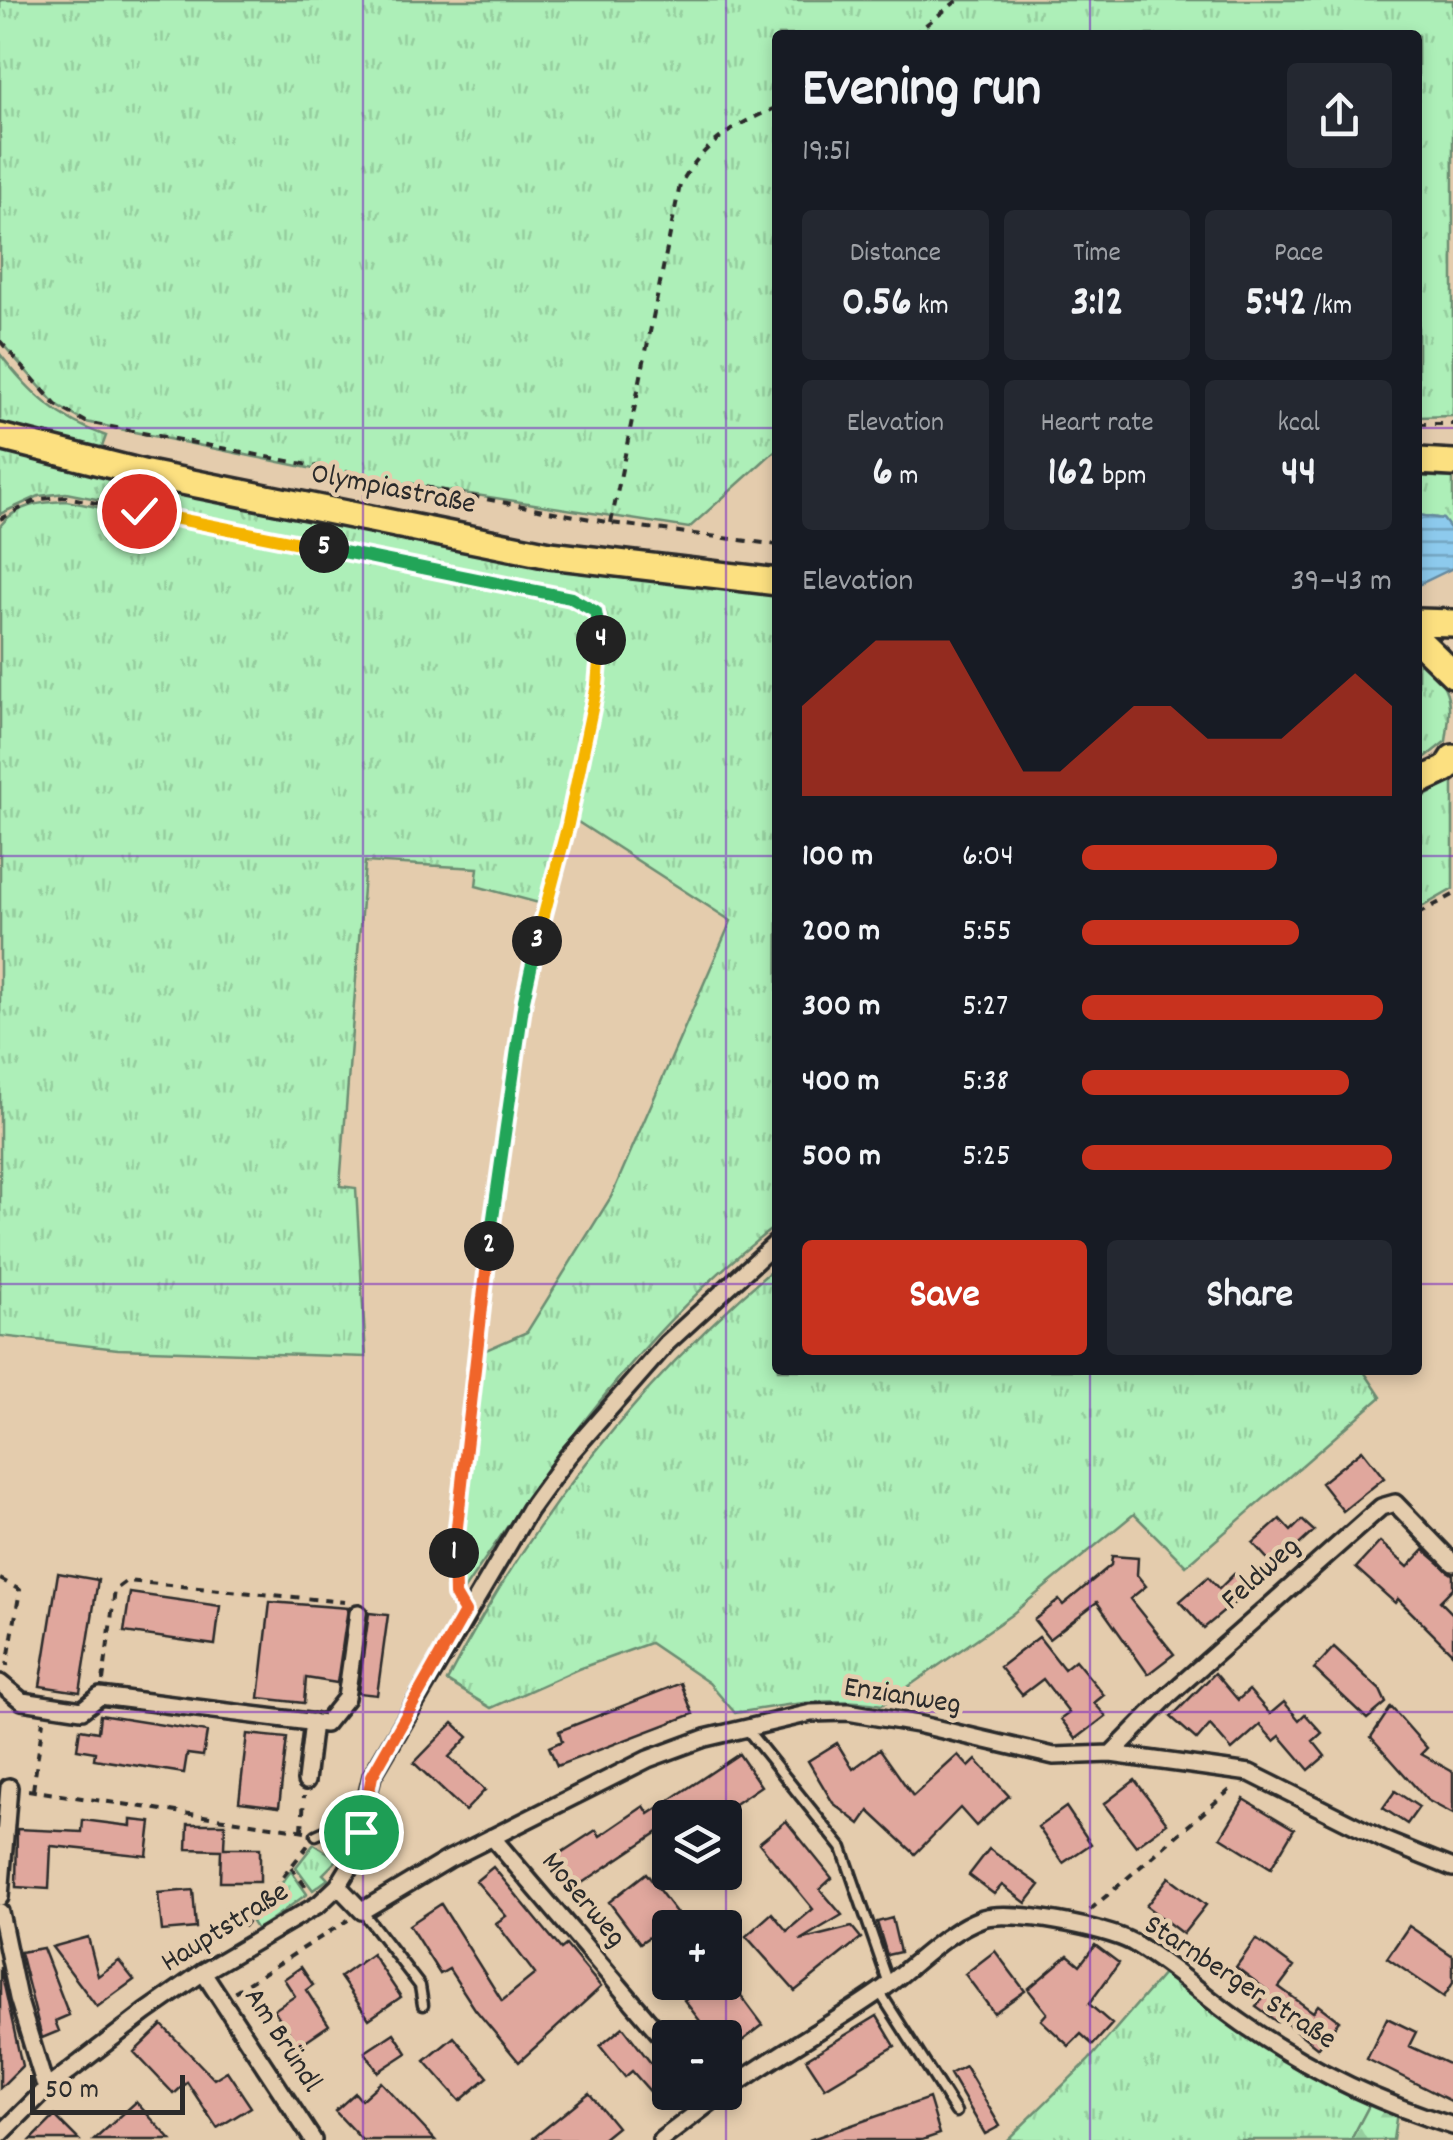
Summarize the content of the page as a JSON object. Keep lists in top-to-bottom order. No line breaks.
{"streets":{"main road":["Olympiastraße"],"street":["Feldweg","Enzianweg","Moserweg","Hauptstraße","Starnberger Straße","Am Bründl"]},"crossings":[["Feldweg","Enzianweg"],["Enzianweg","Moserweg"],["Hauptstraße","Am Bründl"]],"scale_bar":"50 m","page":{"heading":["Evening run","19:51"],"stats":[["Distance","0.56 km"],["Time","3:12"],["Pace","5:42 /km"],["Elevation","6 m"],["Heart rate","162 bpm"],["kcal","44"]],"pins":["5","4","3","2","1"],"chart":["Elevation","39–43 m"],"list":[{"name":"100 m","note":"6:04"},{"name":"200 m","note":"5:55"},{"name":"300 m","note":"5:27"},{"name":"400 m","note":"5:38"},{"name":"500 m","note":"5:25"}],"buttons":["Save","Share"],"map_buttons":["+","−"],"scale":"50 m"}}
